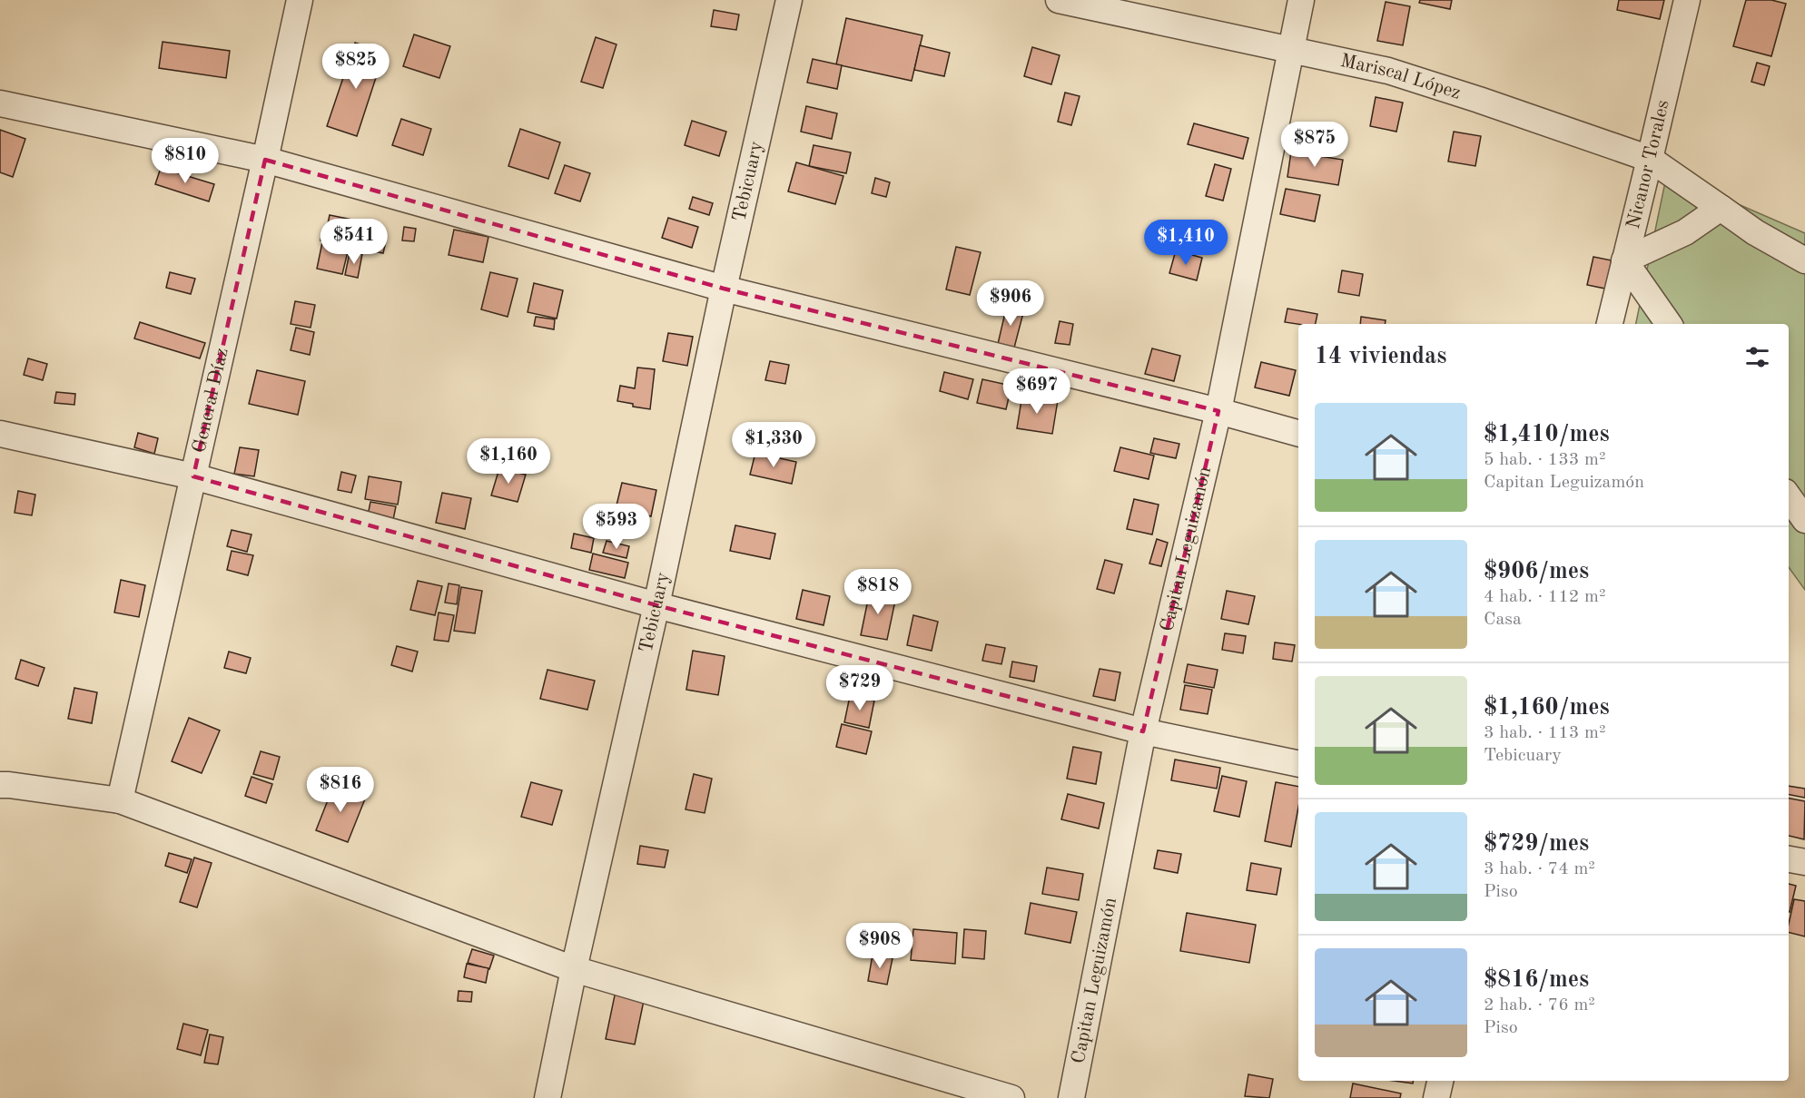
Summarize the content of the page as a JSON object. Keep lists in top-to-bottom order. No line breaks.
{"streets":{"street":["Mariscal López","Nicanor Torales","Tebicuary","General Díaz","Capitan Leguizamón"]},"crossings":[["Mariscal López","Nicanor Torales"],["Mariscal López","Capitan Leguizamón"]],"page":{"price":["$825","$875","$810","$541","$1,410","$906","$697","$1,330","$1,160","$593","$818","$729","$816","$908"],"heading":"14 viviendas","list":[{"name":"$1,410/mes","note":"5 hab. · 133 m² · Capitan Leguizamón"},{"name":"$906/mes","note":"4 hab. · 112 m² · Casa"},{"name":"$1,160/mes","note":"3 hab. · 113 m² · Tebicuary"},{"name":"$729/mes","note":"3 hab. · 74 m² · Piso"},{"name":"$816/mes","note":"2 hab. · 76 m² · Piso"}]}}
